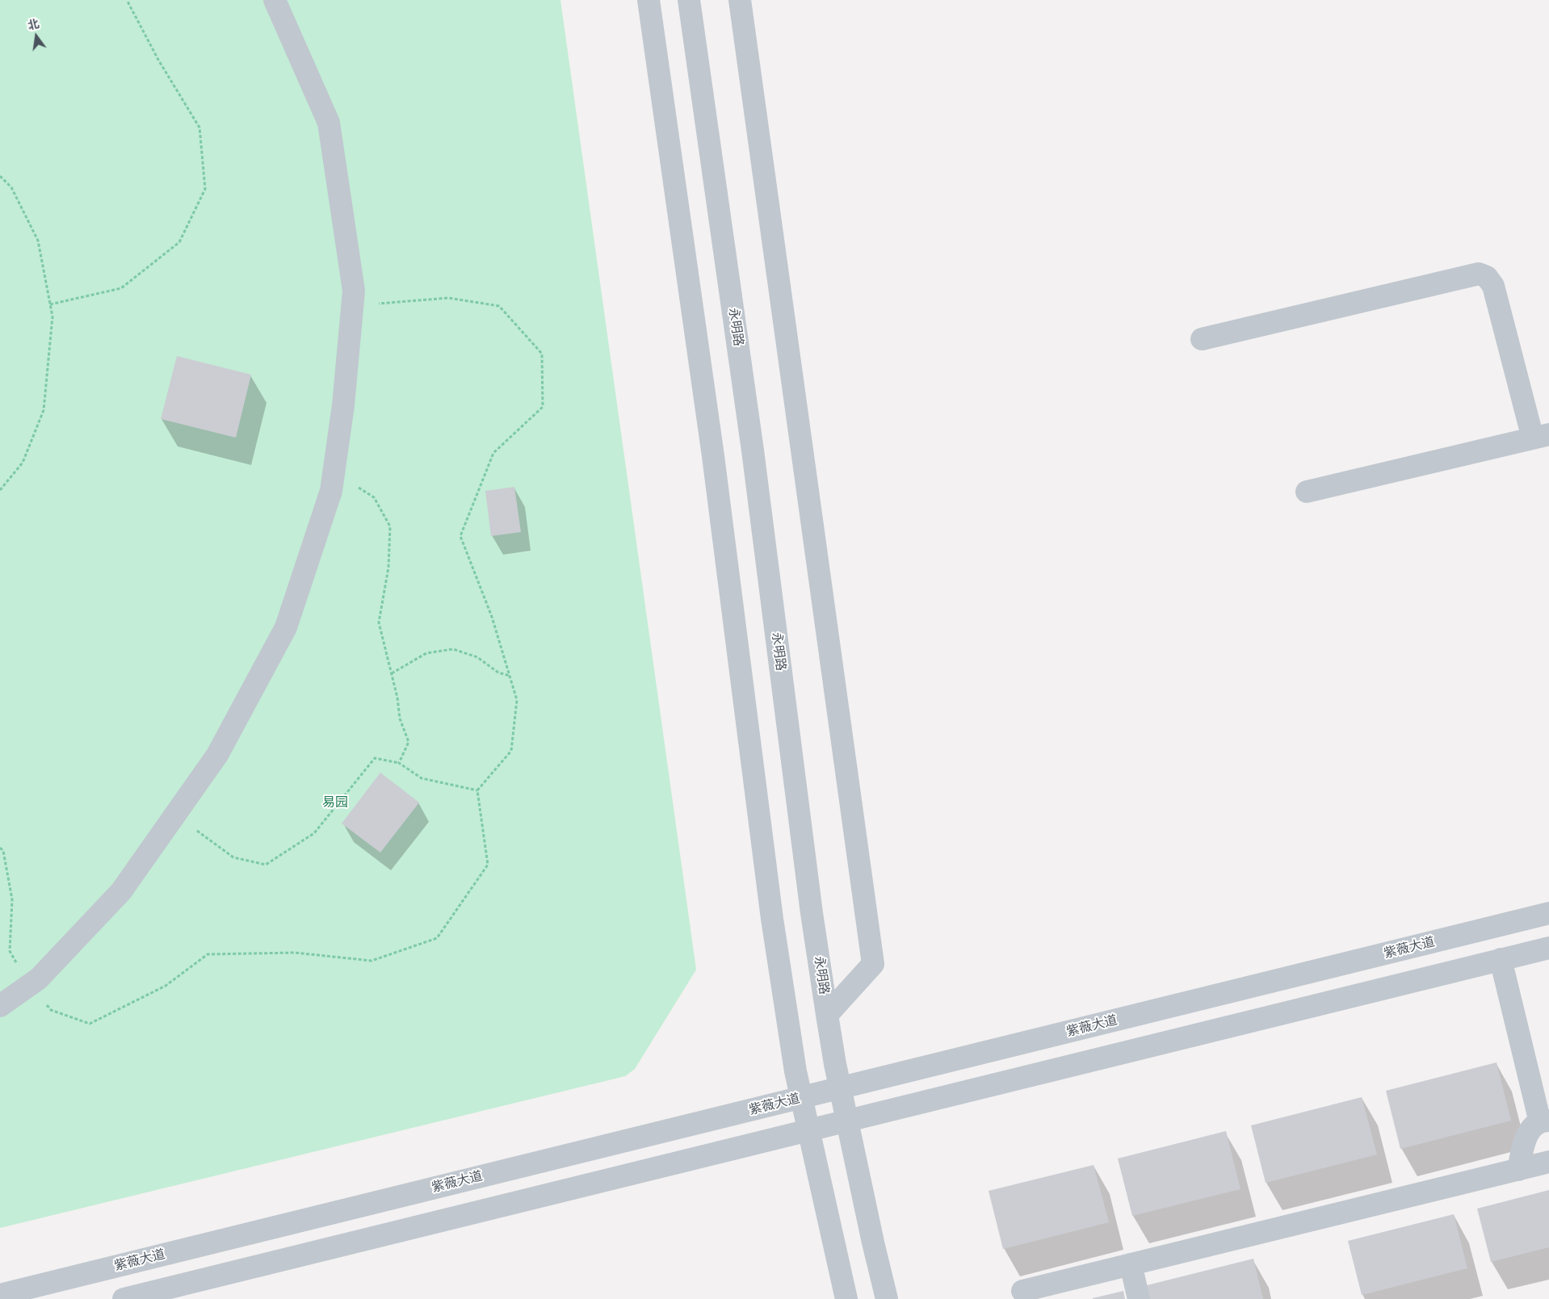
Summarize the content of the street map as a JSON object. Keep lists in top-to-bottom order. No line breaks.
{"streets":{"street":["永明路","紫薇大道"]},"crossings":[["永明路","紫薇大道"]],"parks":["易园"],"north":"top"}
